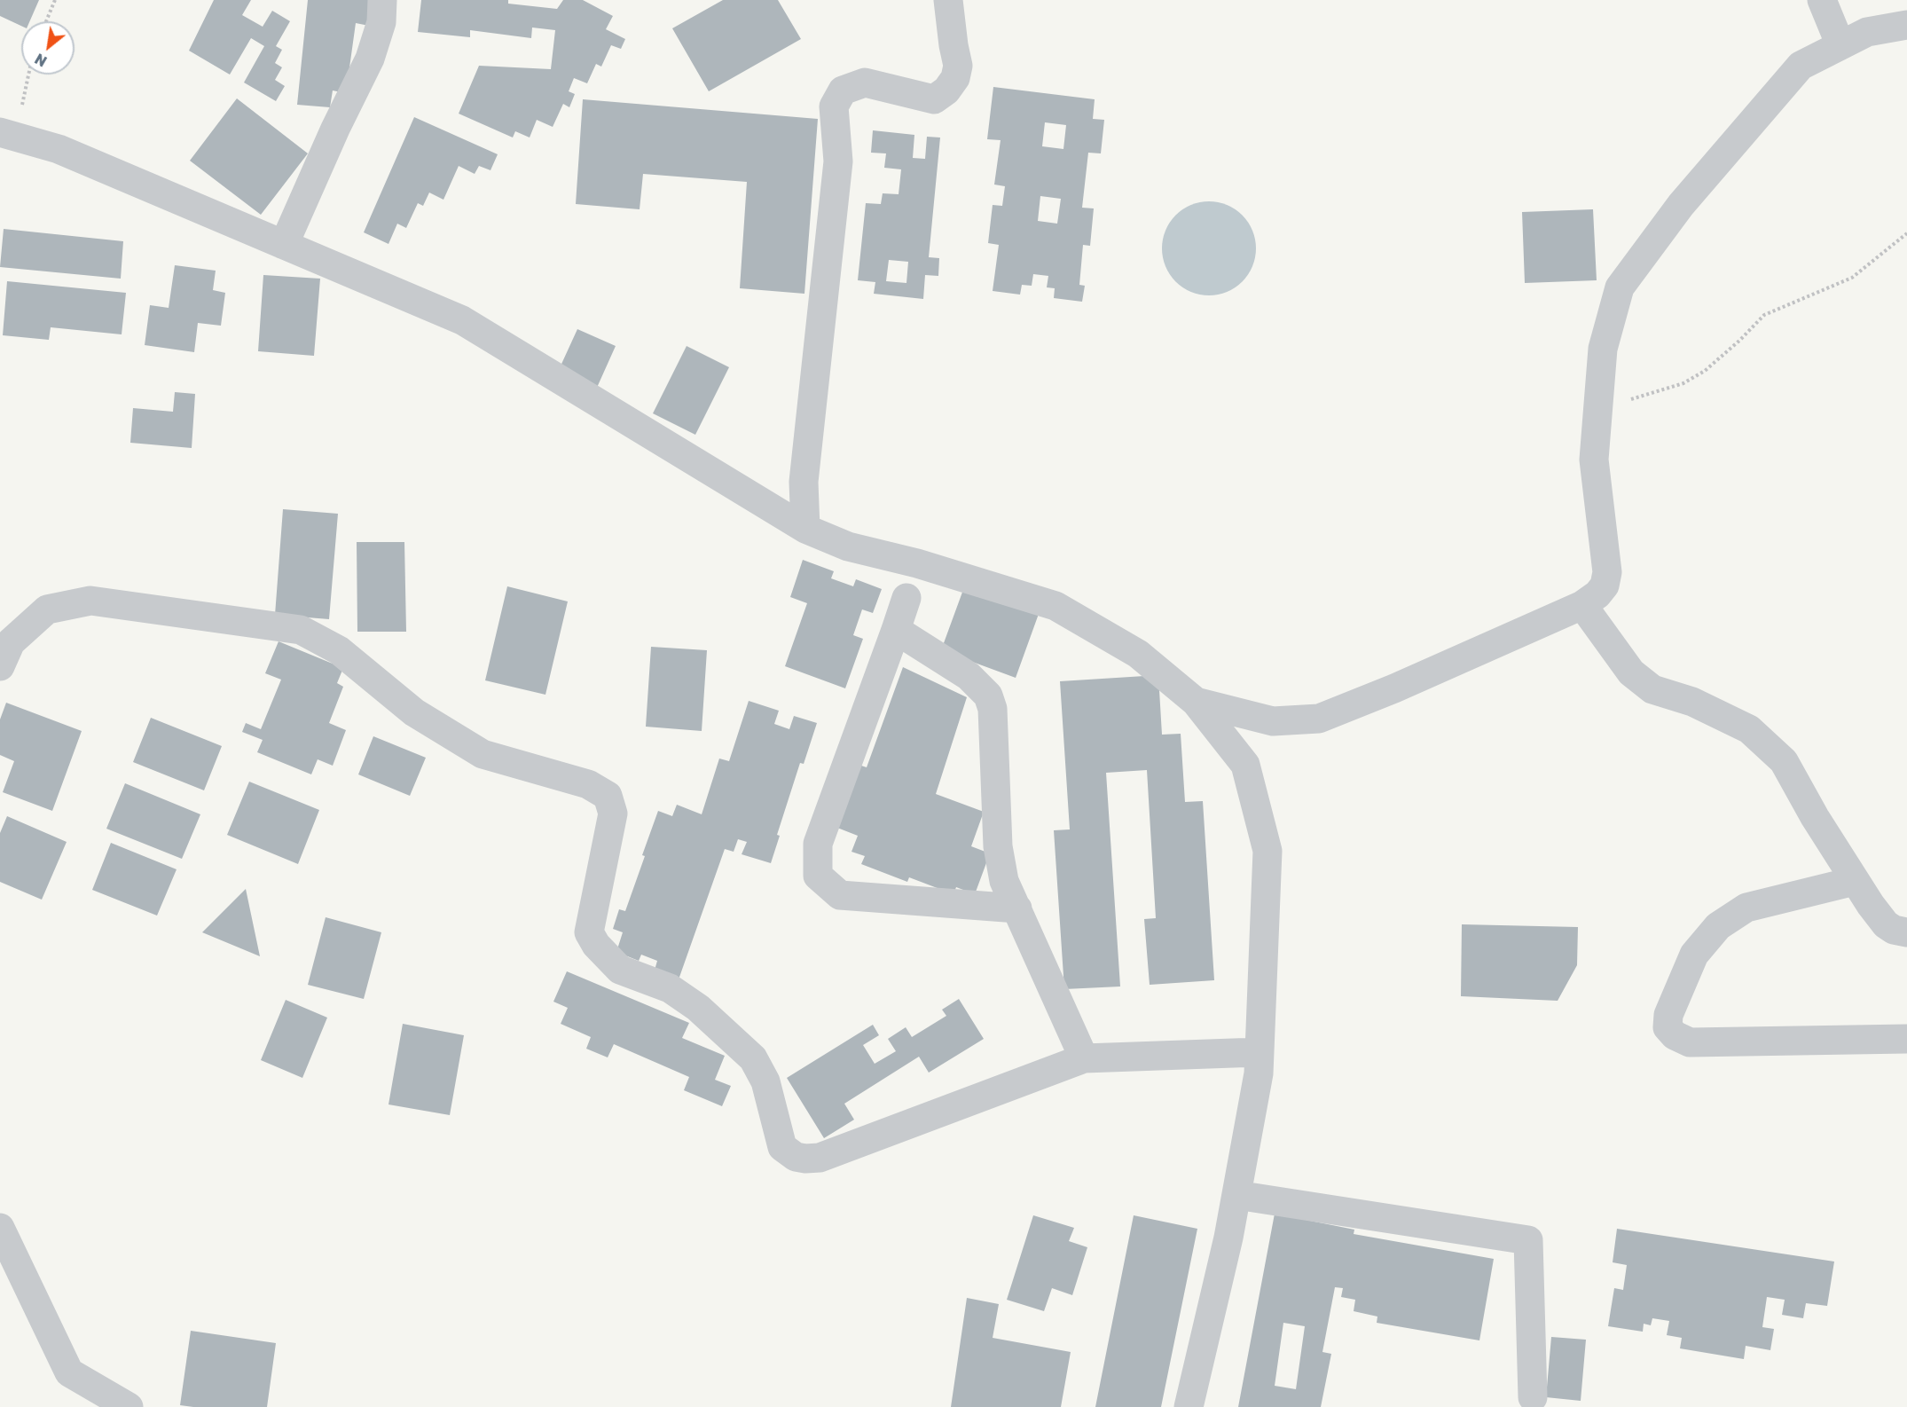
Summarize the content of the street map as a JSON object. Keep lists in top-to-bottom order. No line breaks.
{"north":"bottom left"}
